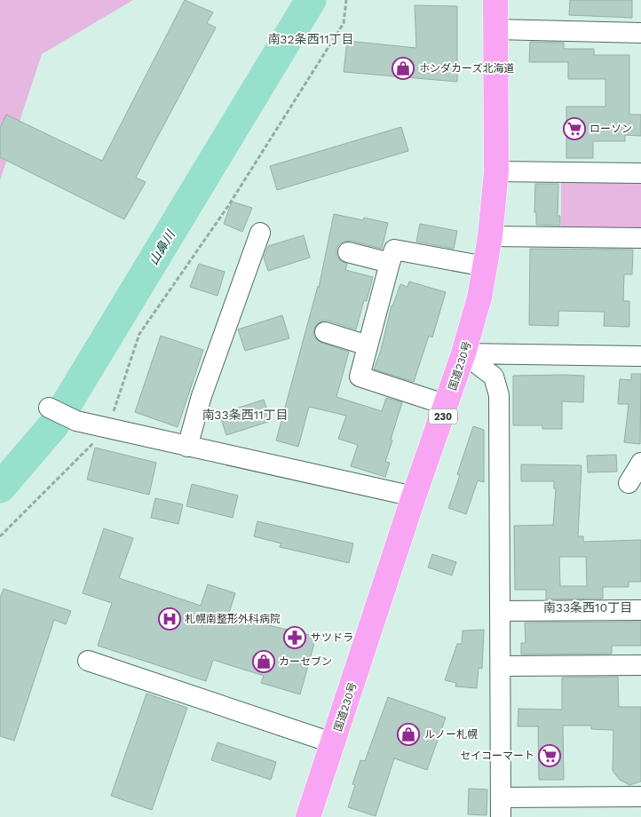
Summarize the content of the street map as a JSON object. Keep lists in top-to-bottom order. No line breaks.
{"streets":{"highway":["国道230号","230"]},"districts":["南32条西11丁目","南33条西11丁目","南33条西10丁目"],"water":["山鼻川"],"places":{"shop":["ホンダカーズ北海道","カーセブン","ルノー札幌"],"supermarket":["ローソン","セイコーマート"],"hospital":["札幌南整形外科病院"],"pharmacy":["サツドラ"]}}
